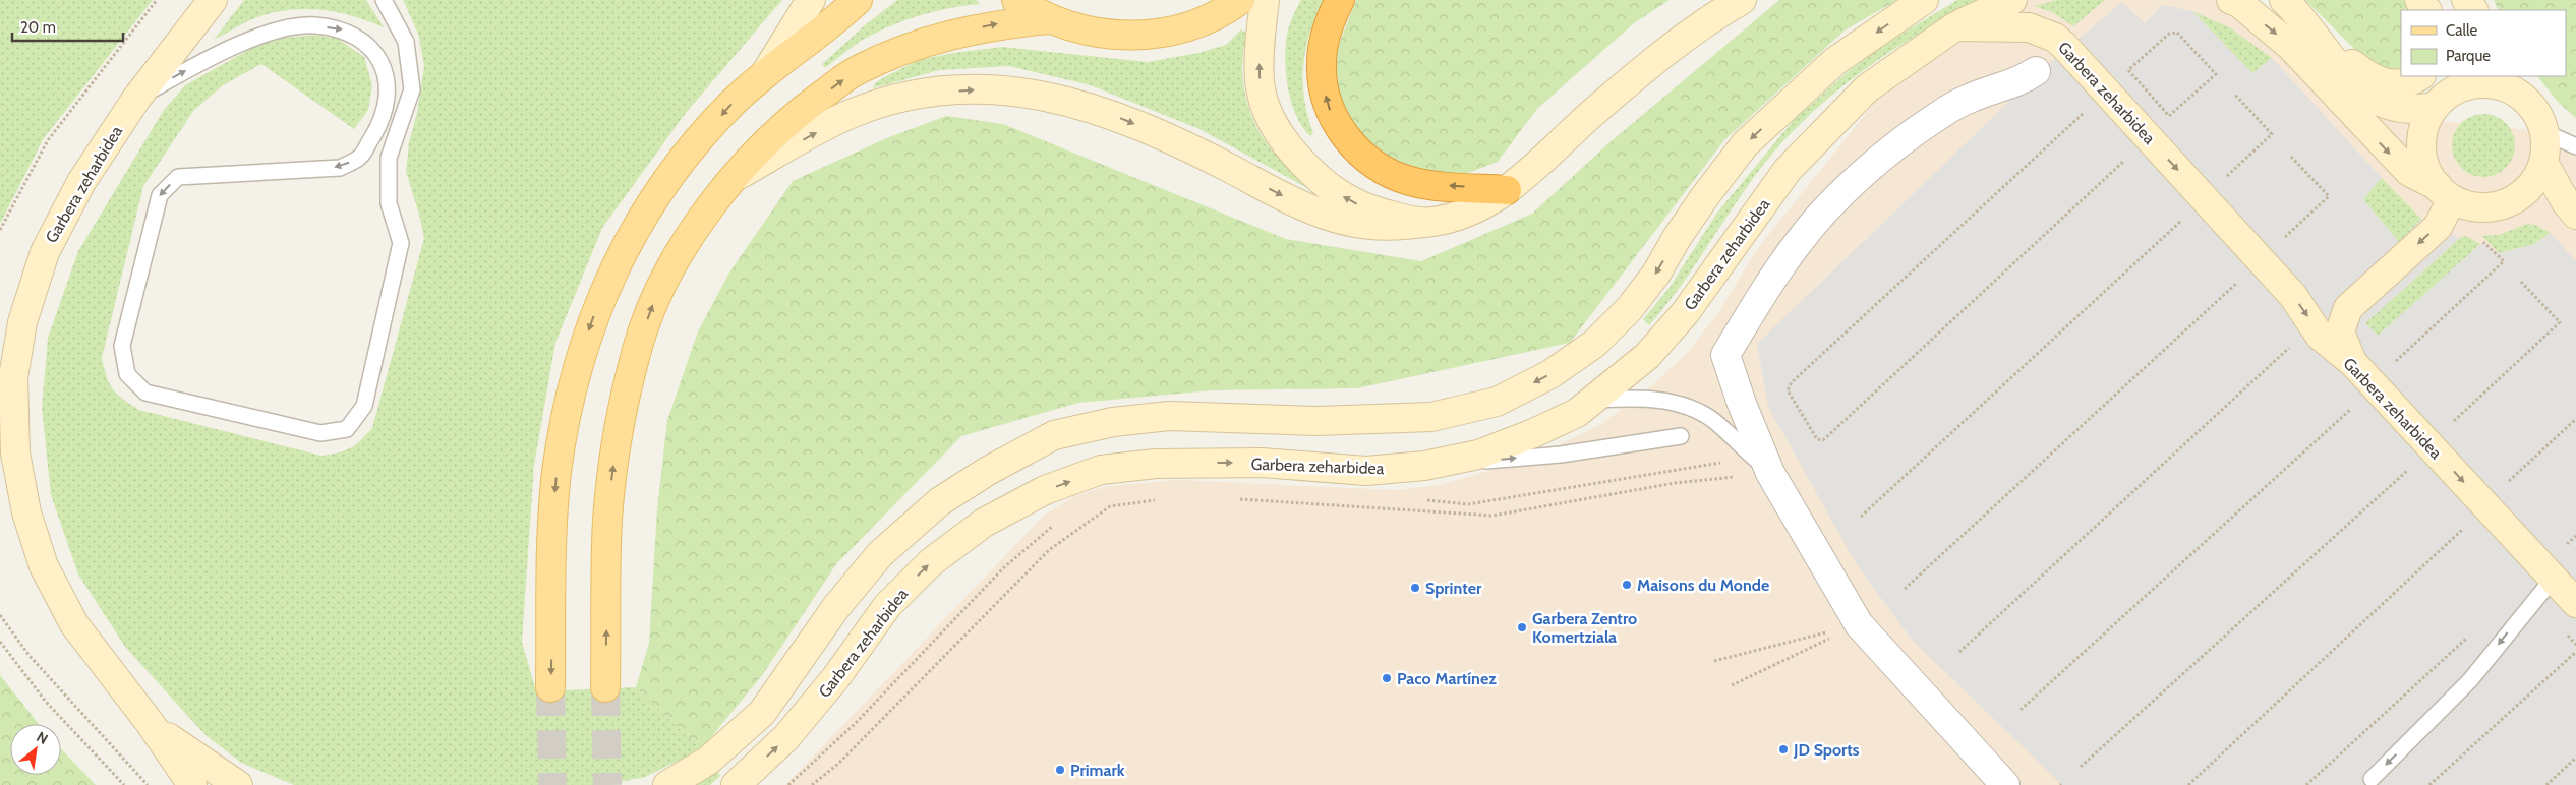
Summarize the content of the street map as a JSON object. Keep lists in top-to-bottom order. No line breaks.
{"streets":{"street":["Garbera zeharbidea"]},"places":["Maisons du Monde","Sprinter","Garbera Zentro Komertziala","Paco Martínez","JD Sports","Primark"],"legend":["Calle","Parque"],"scale_bar":"20 m","north":"top right"}
